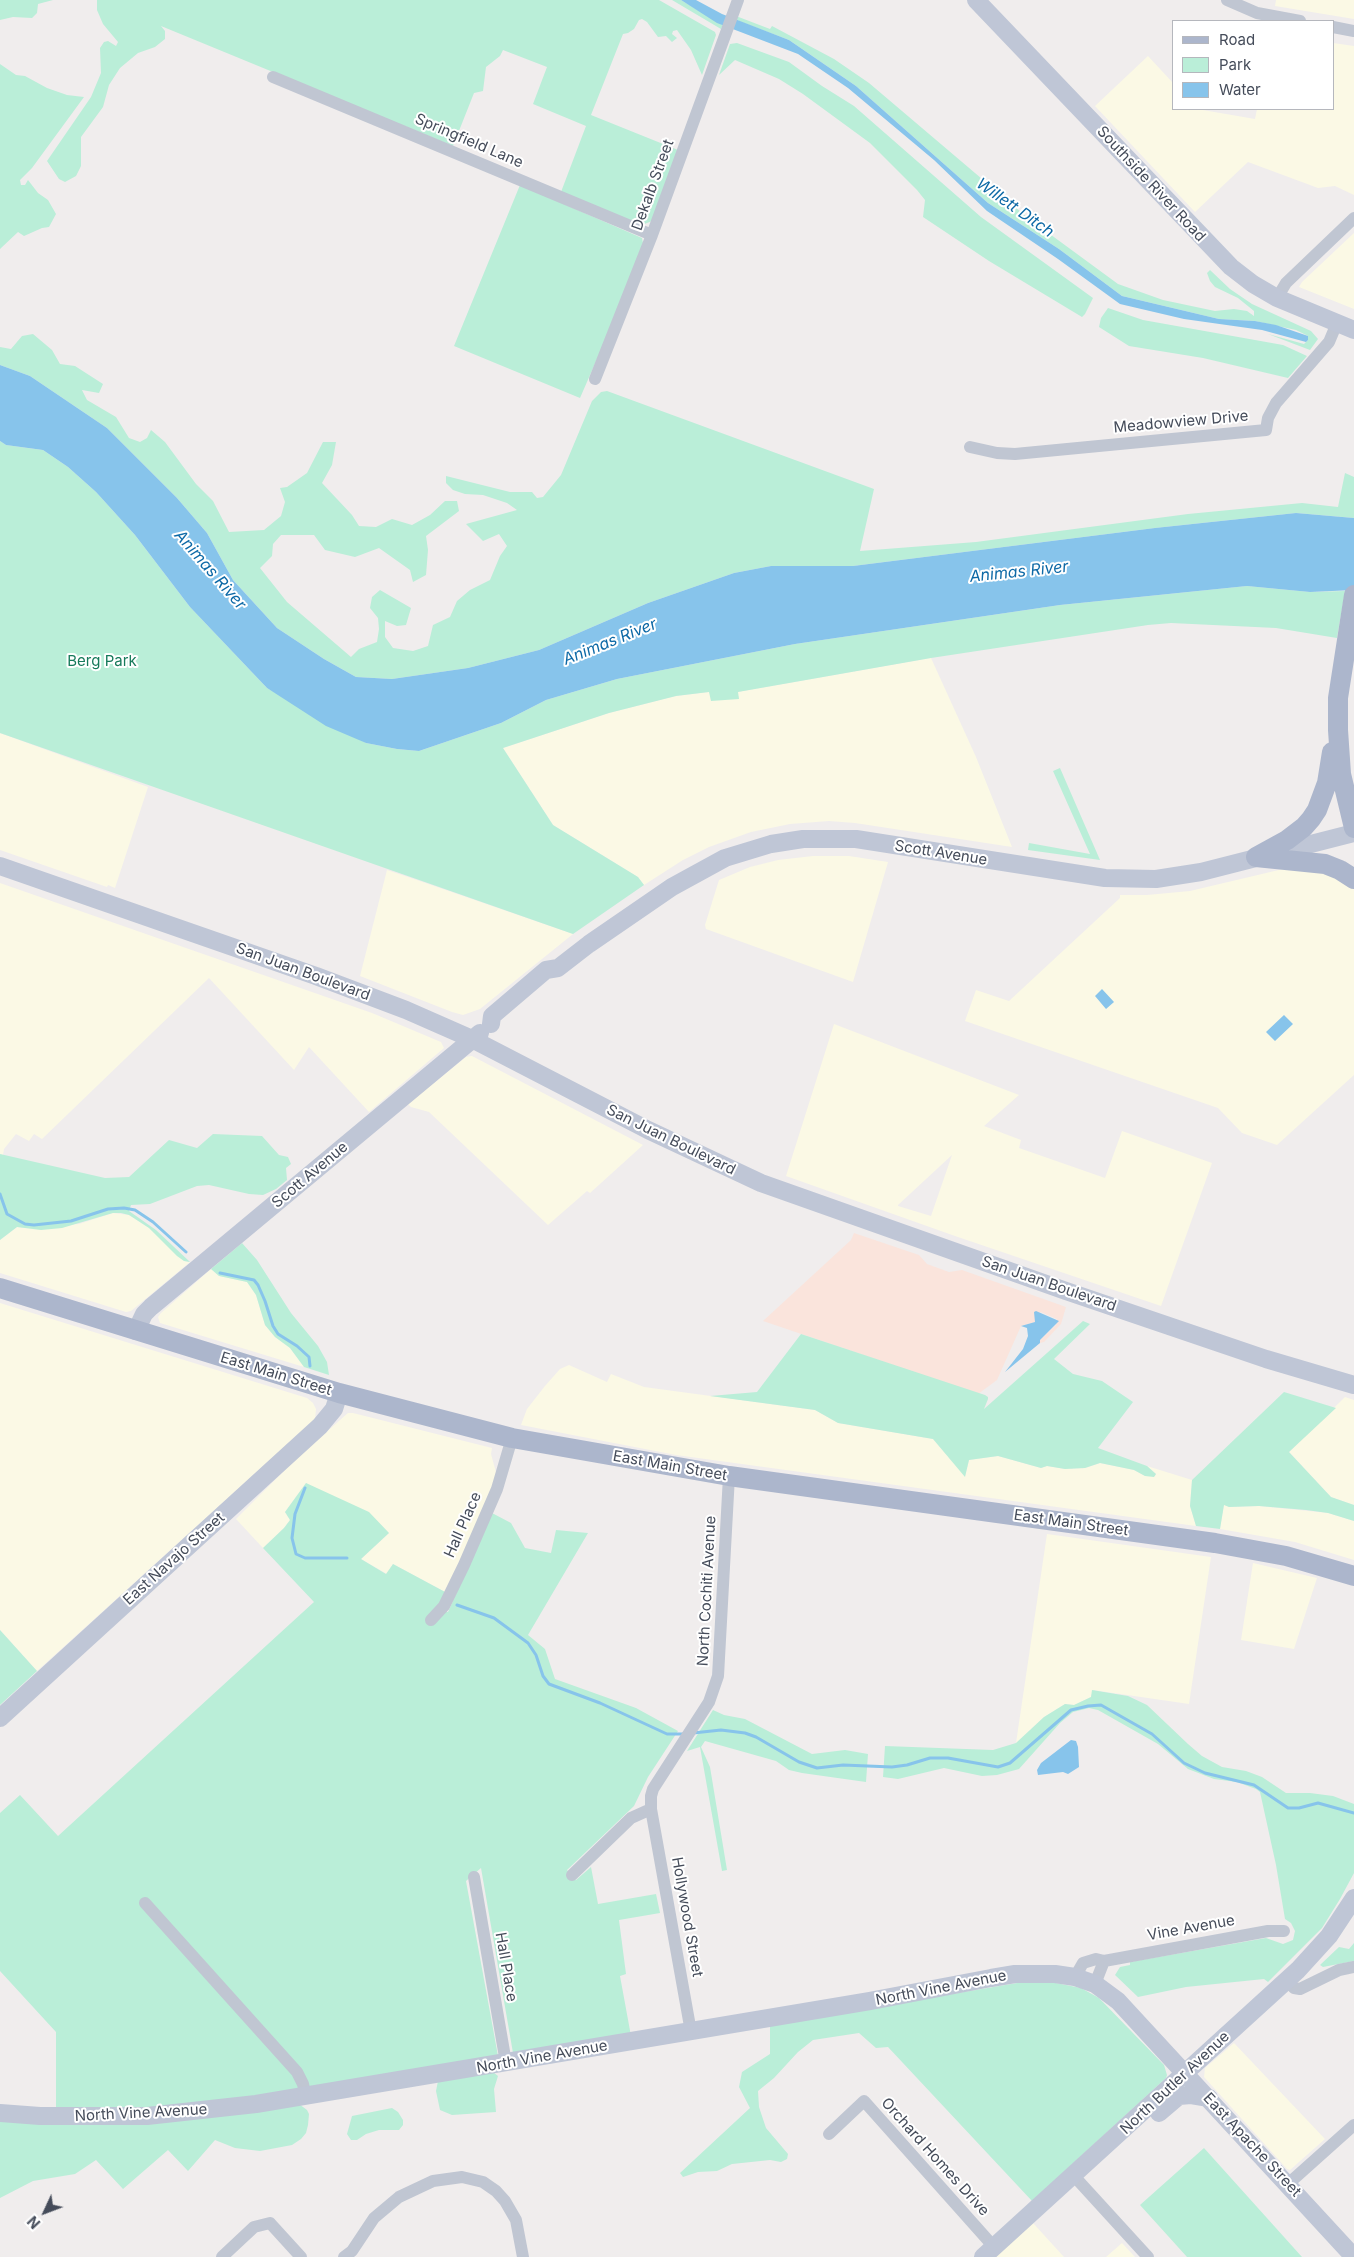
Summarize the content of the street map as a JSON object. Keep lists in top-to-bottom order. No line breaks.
{"streets":{"main road":["Southside River Road","Scott Avenue","San Juan Boulevard","East Main Street","East Navajo Street","North Vine Avenue","North Butler Avenue","East Apache Street"],"street":["Springfield Lane","Dekalb Street","Meadowview Drive","Hall Place","North Cochiti Avenue","Hollywood Street","Vine Avenue","Orchard Homes Drive"]},"crossings":[["Springfield Lane","Dekalb Street"],["Southside River Road","Meadowview Drive"],["Scott Avenue","San Juan Boulevard"],["Scott Avenue","East Main Street"],["East Main Street","Hall Place"],["East Main Street","East Navajo Street"],["East Main Street","North Cochiti Avenue"],["Hall Place","North Vine Avenue"],["North Cochiti Avenue","Hollywood Street"],["Hollywood Street","North Vine Avenue"],["Vine Avenue","North Vine Avenue"],["Vine Avenue","East Apache Street"],["North Vine Avenue","East Apache Street"],["North Butler Avenue","East Apache Street"],["North Butler Avenue","Orchard Homes Drive"]],"water":["Willett Ditch","Animas River"],"parks":["Berg Park"],"legend":["Road","Park","Water"],"north":"bottom left"}
